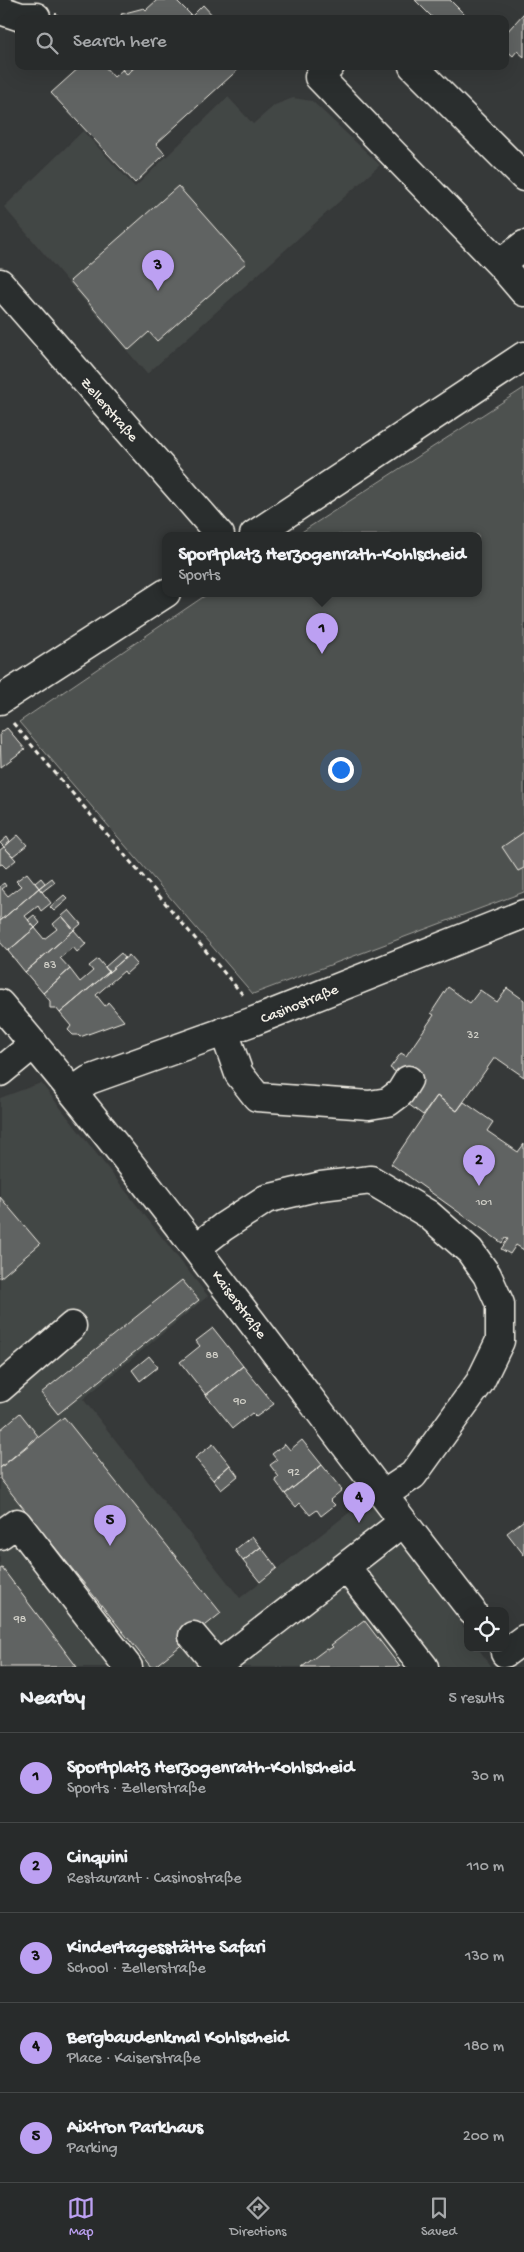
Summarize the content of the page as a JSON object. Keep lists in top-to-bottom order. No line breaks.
{"streets":{"street":["Zellerstraße","Casinostraße","Kaiserstraße"]},"crossings":[["Casinostraße","Kaiserstraße"]],"house_numbers":["83","32","101","88","90","92","98"],"page":{"search":"Search here","pins":["3","1","2","4","5"],"popup":["Sportplatz Herzogenrath-Kohlscheid","Sports"],"heading":["Nearby","5 results"],"list":[{"mark":"1","name":"Sportplatz Herzogenrath-Kohlscheid","note":"Sports · Zellerstraße","value":"30 m"},{"mark":"2","name":"Cinquini","note":"Restaurant · Casinostraße","value":"110 m"},{"mark":"3","name":"Kindertagesstätte Safari","note":"School · Zellerstraße","value":"130 m"},{"mark":"4","name":"Bergbaudenkmal Kohlscheid","note":"Place · Kaiserstraße","value":"180 m"},{"mark":"5","name":"Aixtron Parkhaus","note":"Parking","value":"200 m"}],"nav":["Map","Directions","Saved"]}}
